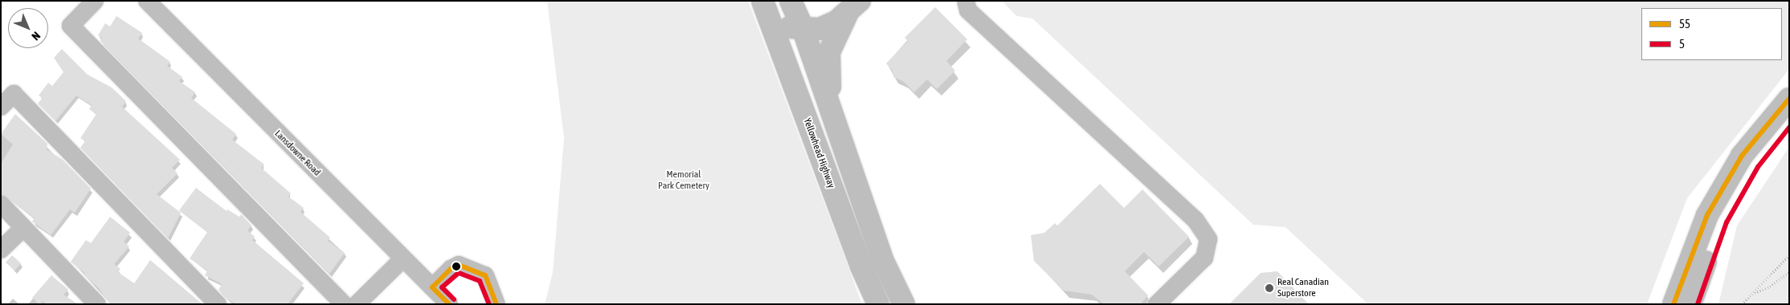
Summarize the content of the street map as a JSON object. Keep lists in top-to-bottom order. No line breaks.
{"streets":{"main road":["Yellowhead Highway"],"street":["Lansdowne Road"]},"parks":["Memorial Park Cemetery"],"places":["Real Canadian Superstore"],"lines":["transit line 55","transit line 5"],"legend":["55","5"],"north":"bottom right"}
